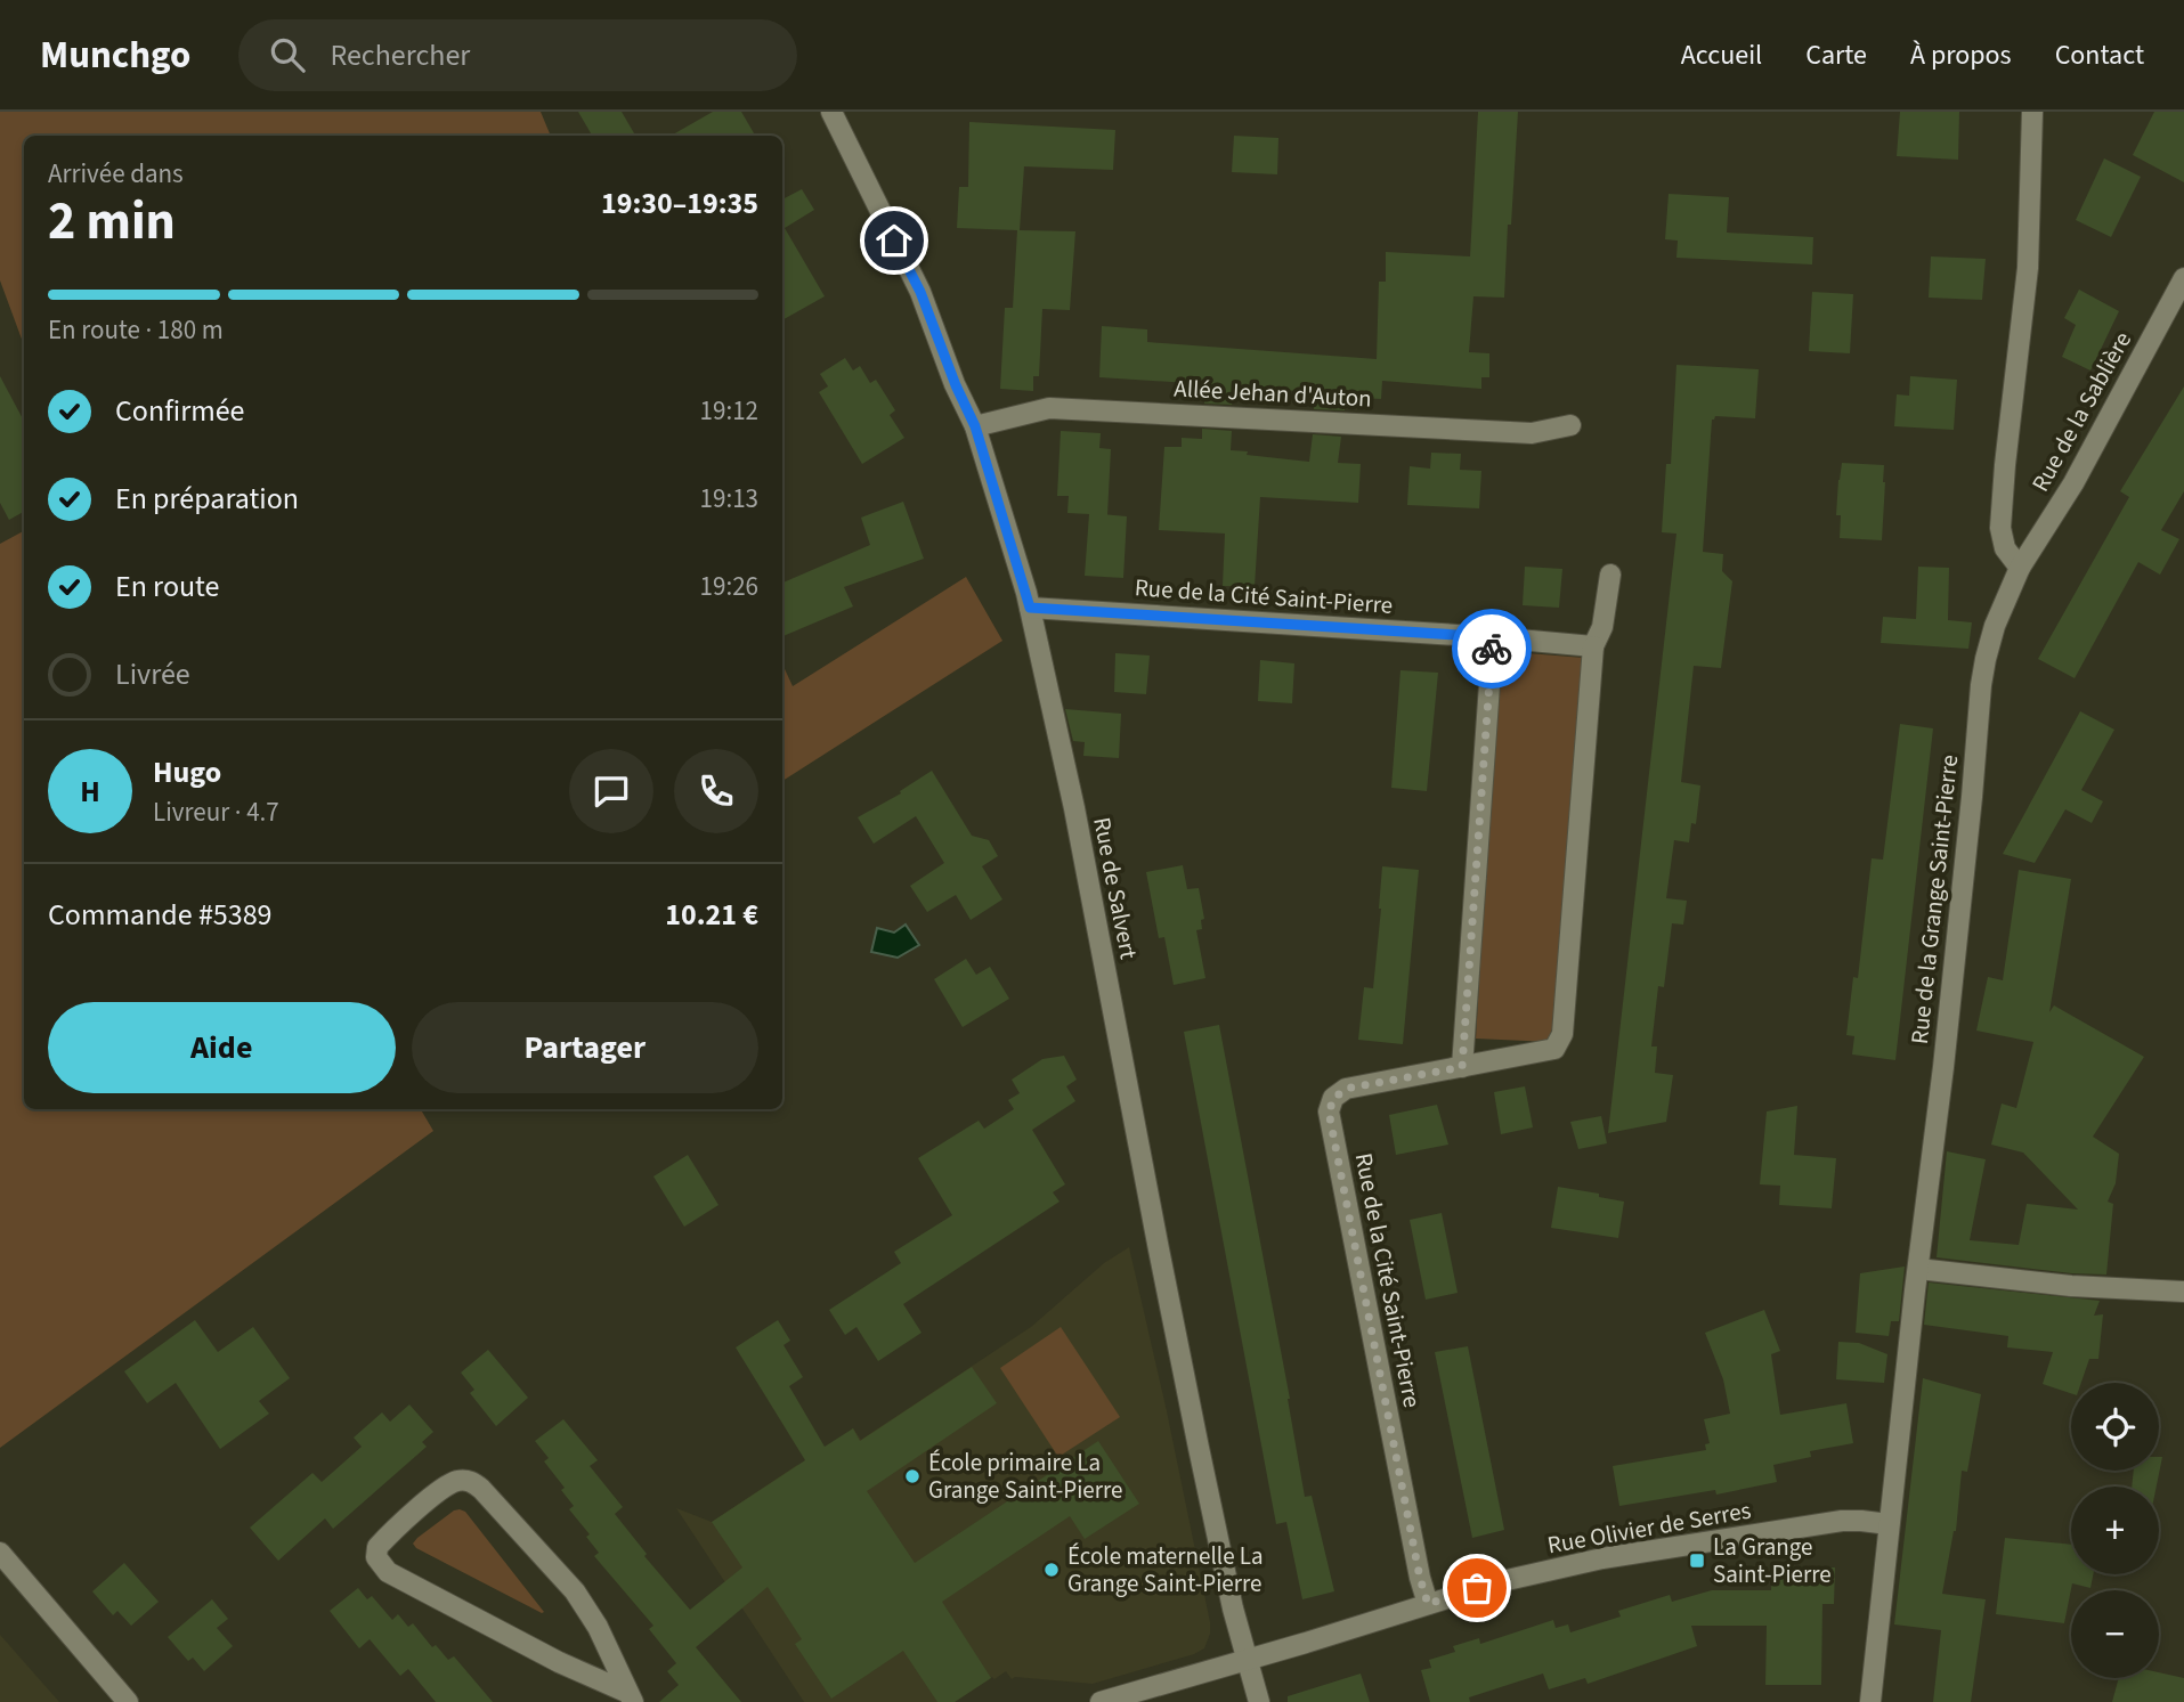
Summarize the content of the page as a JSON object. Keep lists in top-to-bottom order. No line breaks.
{"streets":{"street":["Allée Jehan d'Auton","Rue de la Sablière","Rue de la Cité Saint-Pierre","Rue de Salvert","Rue de la Grange Saint-Pierre","Rue Olivier de Serres"]},"crossings":[["Allée Jehan d'Auton","Rue de Salvert"],["Rue de la Sablière","Rue de la Grange Saint-Pierre"],["Rue de la Cité Saint-Pierre","Rue de Salvert"],["Rue de la Cité Saint-Pierre","Rue Olivier de Serres"],["Rue de Salvert","Rue Olivier de Serres"],["Rue de la Grange Saint-Pierre","Rue Olivier de Serres"]],"places":{"other":["École primaire La Grange Saint-Pierre","École maternelle La Grange Saint-Pierre"],"transit":["La Grange Saint-Pierre"]},"page":{"header":"Munchgo","search":"Rechercher","nav":["Accueil","Carte","À propos","Contact"],"heading":["2 min","Arrivée dans","19:30–19:35"],"panel":["Hugo","Livreur · 4.7","Commande #5389","10.21 €"],"bar":"En route · 180 m","list":[["Confirmée","19:12"],["En préparation","19:13"],["En route","19:26"],"Livrée"],"round":"H","buttons":["Aide","Partager"],"map_buttons":["+","−"]}}
